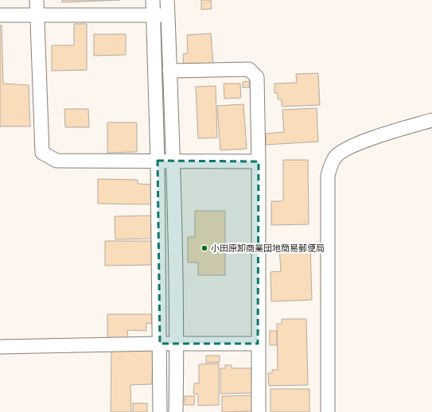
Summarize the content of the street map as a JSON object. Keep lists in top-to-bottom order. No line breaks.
{"places":["小田原卸商業団地簡易郵便局"]}
